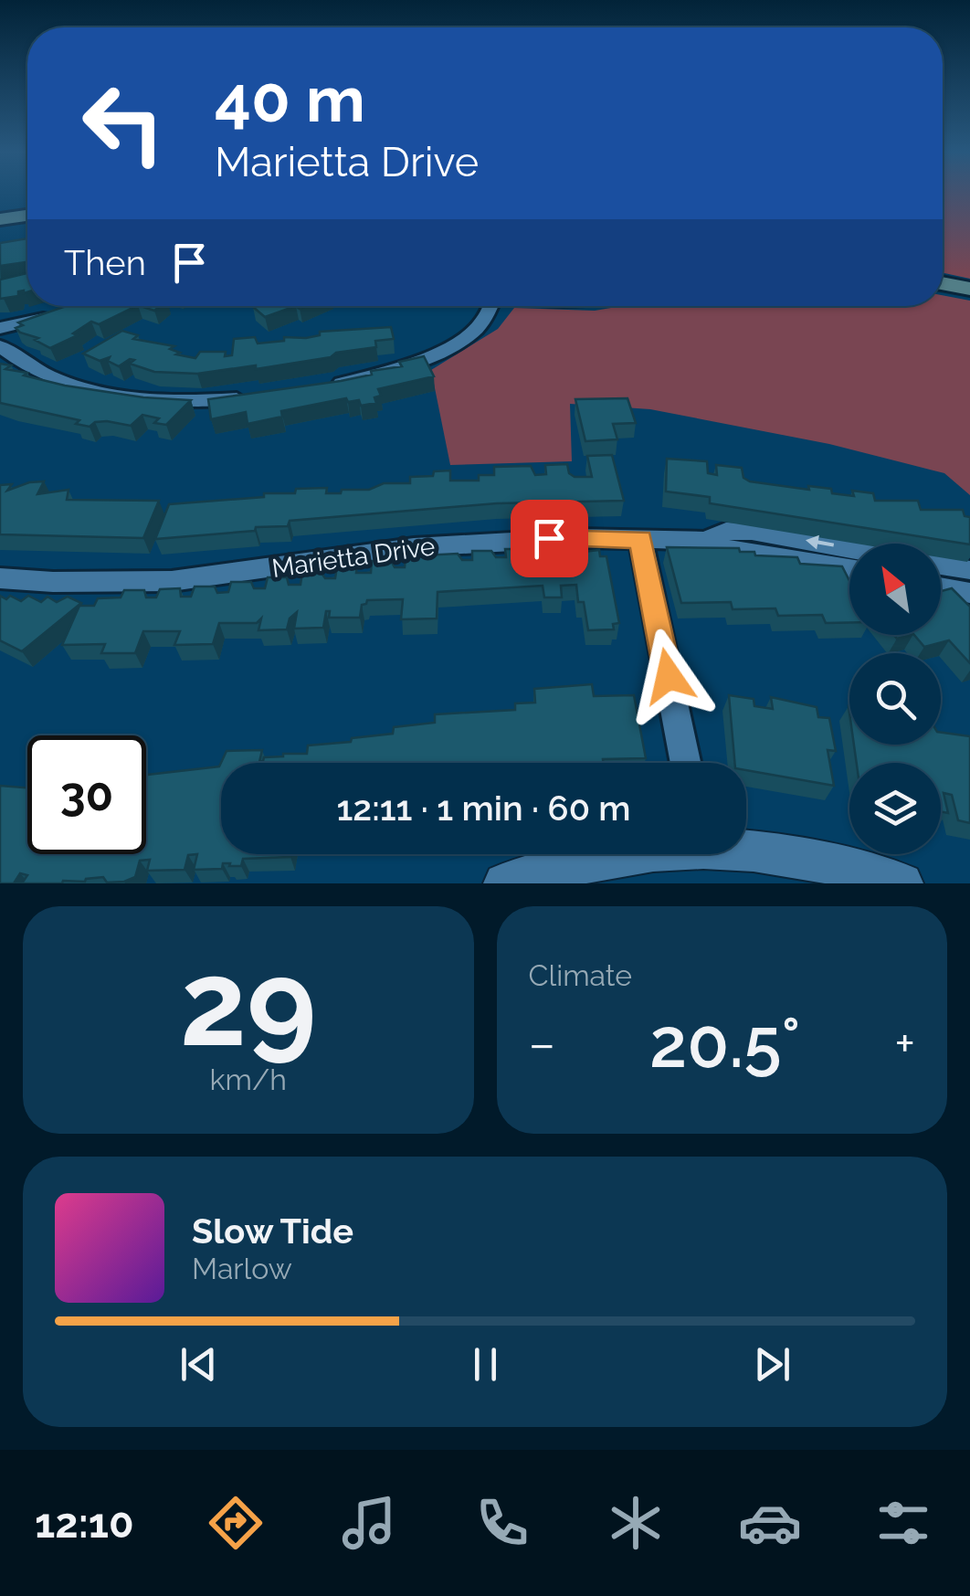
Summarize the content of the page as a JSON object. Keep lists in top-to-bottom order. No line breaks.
{"streets":{"street":["Marietta Drive"]},"north":"top left","page":{"turn":["40 m","Marietta Drive"],"then":"Then","limit":"30","trip":"12:11 · 1 min · 60 m","tile":[["29","km/h"],"Climate"],"heat":["−","20.5°","+"],"song":["Slow Tide","Marlow"],"tabs":"12:10"}}
